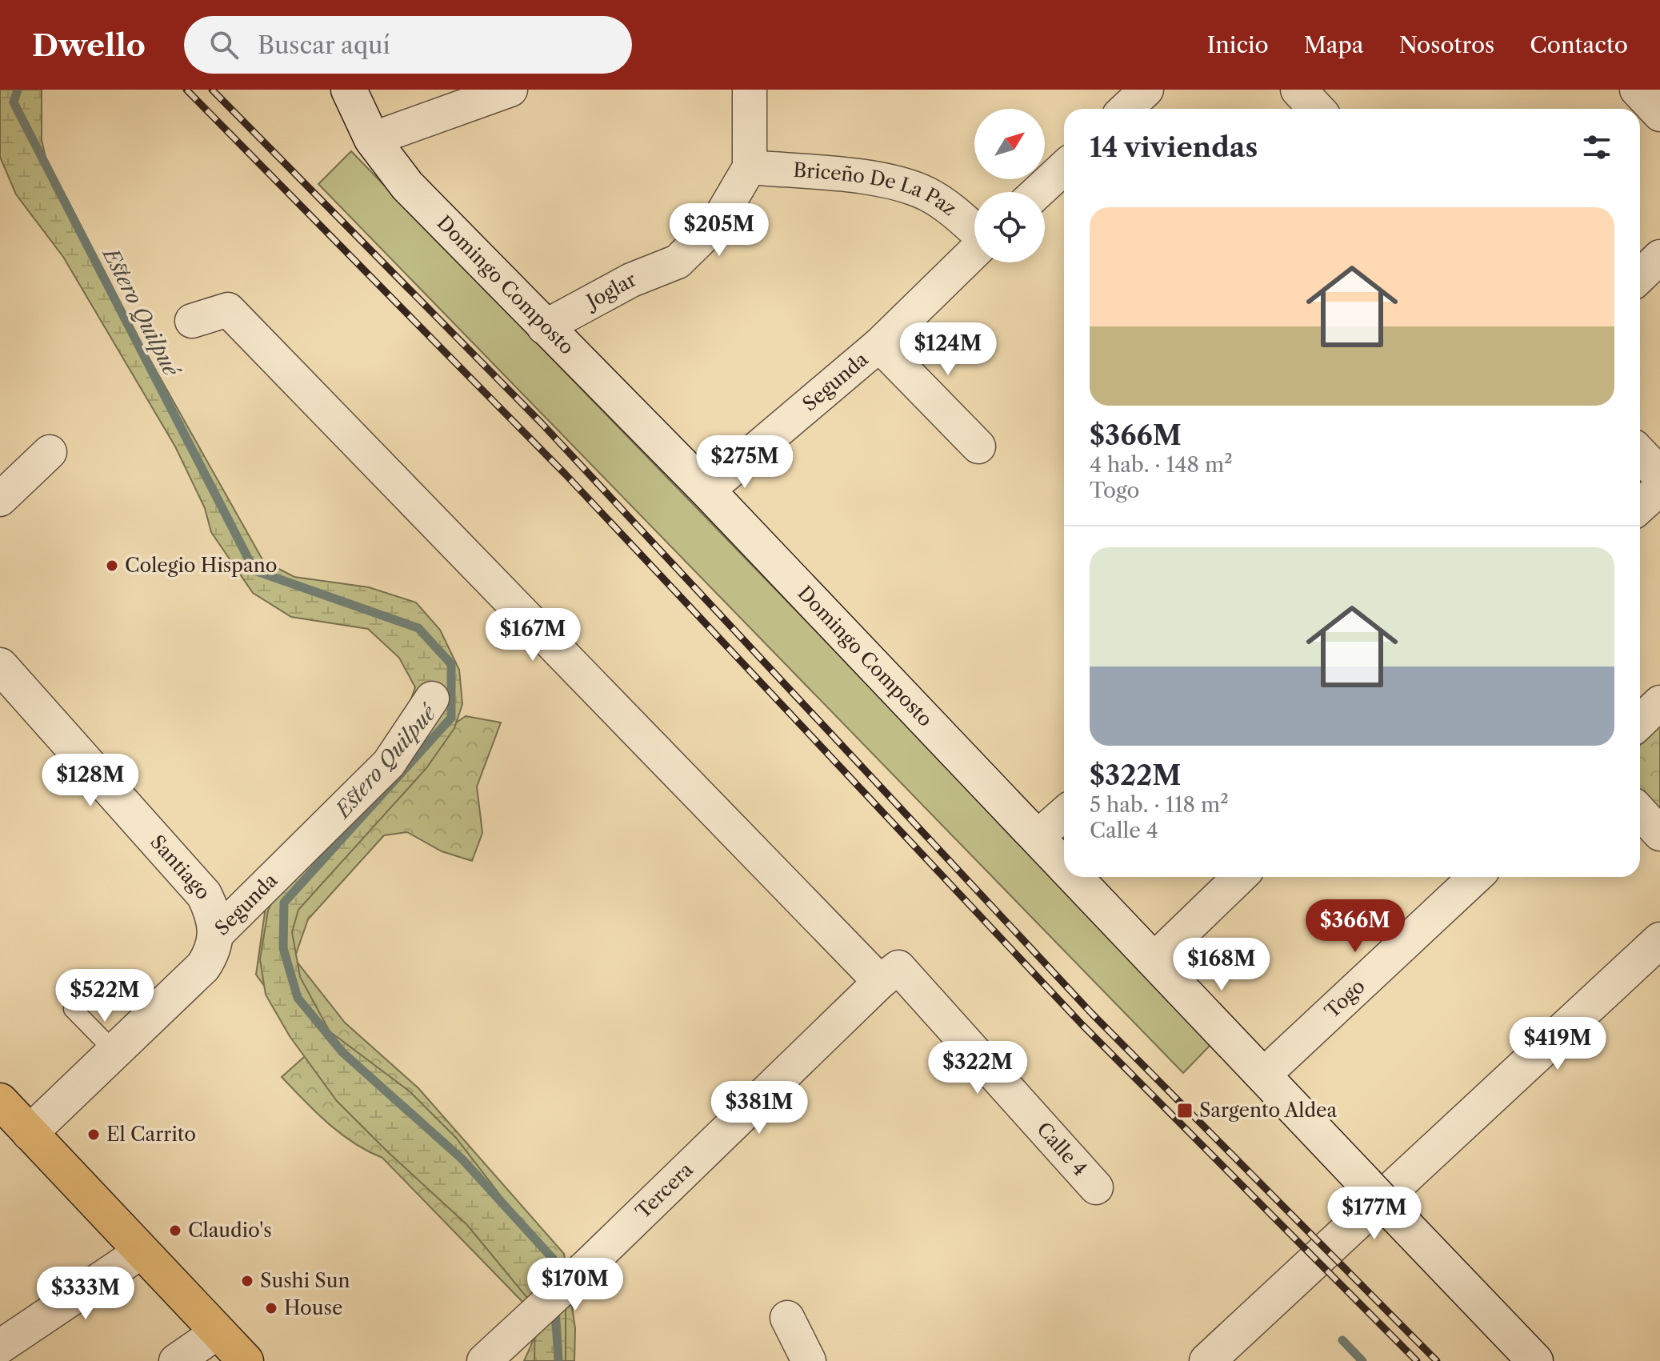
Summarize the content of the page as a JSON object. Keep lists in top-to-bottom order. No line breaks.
{"streets":{"main road":["Domingo Composto","Segunda","Santiago"],"street":["Briceño De La Paz","Joglar","Togo","Calle 4","Tercera"]},"crossings":[["Briceño De La Paz","Joglar"],["Domingo Composto","Joglar"],["Domingo Composto","Segunda"],["Domingo Composto","Togo"],["Segunda","Santiago"],["Calle 4","Tercera"]],"water":["Estero Quilpué"],"places":{"other":["Colegio Hispano","El Carrito","Claudio's","Sushi Sun","House"],"transit":["Sargento Aldea"]},"north":"top right","page":{"header":"Dwello","search":"Buscar aquí","nav":["Inicio","Mapa","Nosotros","Contacto"],"heading":"14 viviendas","list":[{"name":"$366M","note":"4 hab. · 148 m² · Togo"},{"name":"$322M","note":"5 hab. · 118 m² · Calle 4"}],"price":["$205M","$124M","$275M","$167M","$128M","$366M","$168M","$522M","$419M","$322M","$381M","$177M","$170M","$333M"]}}
